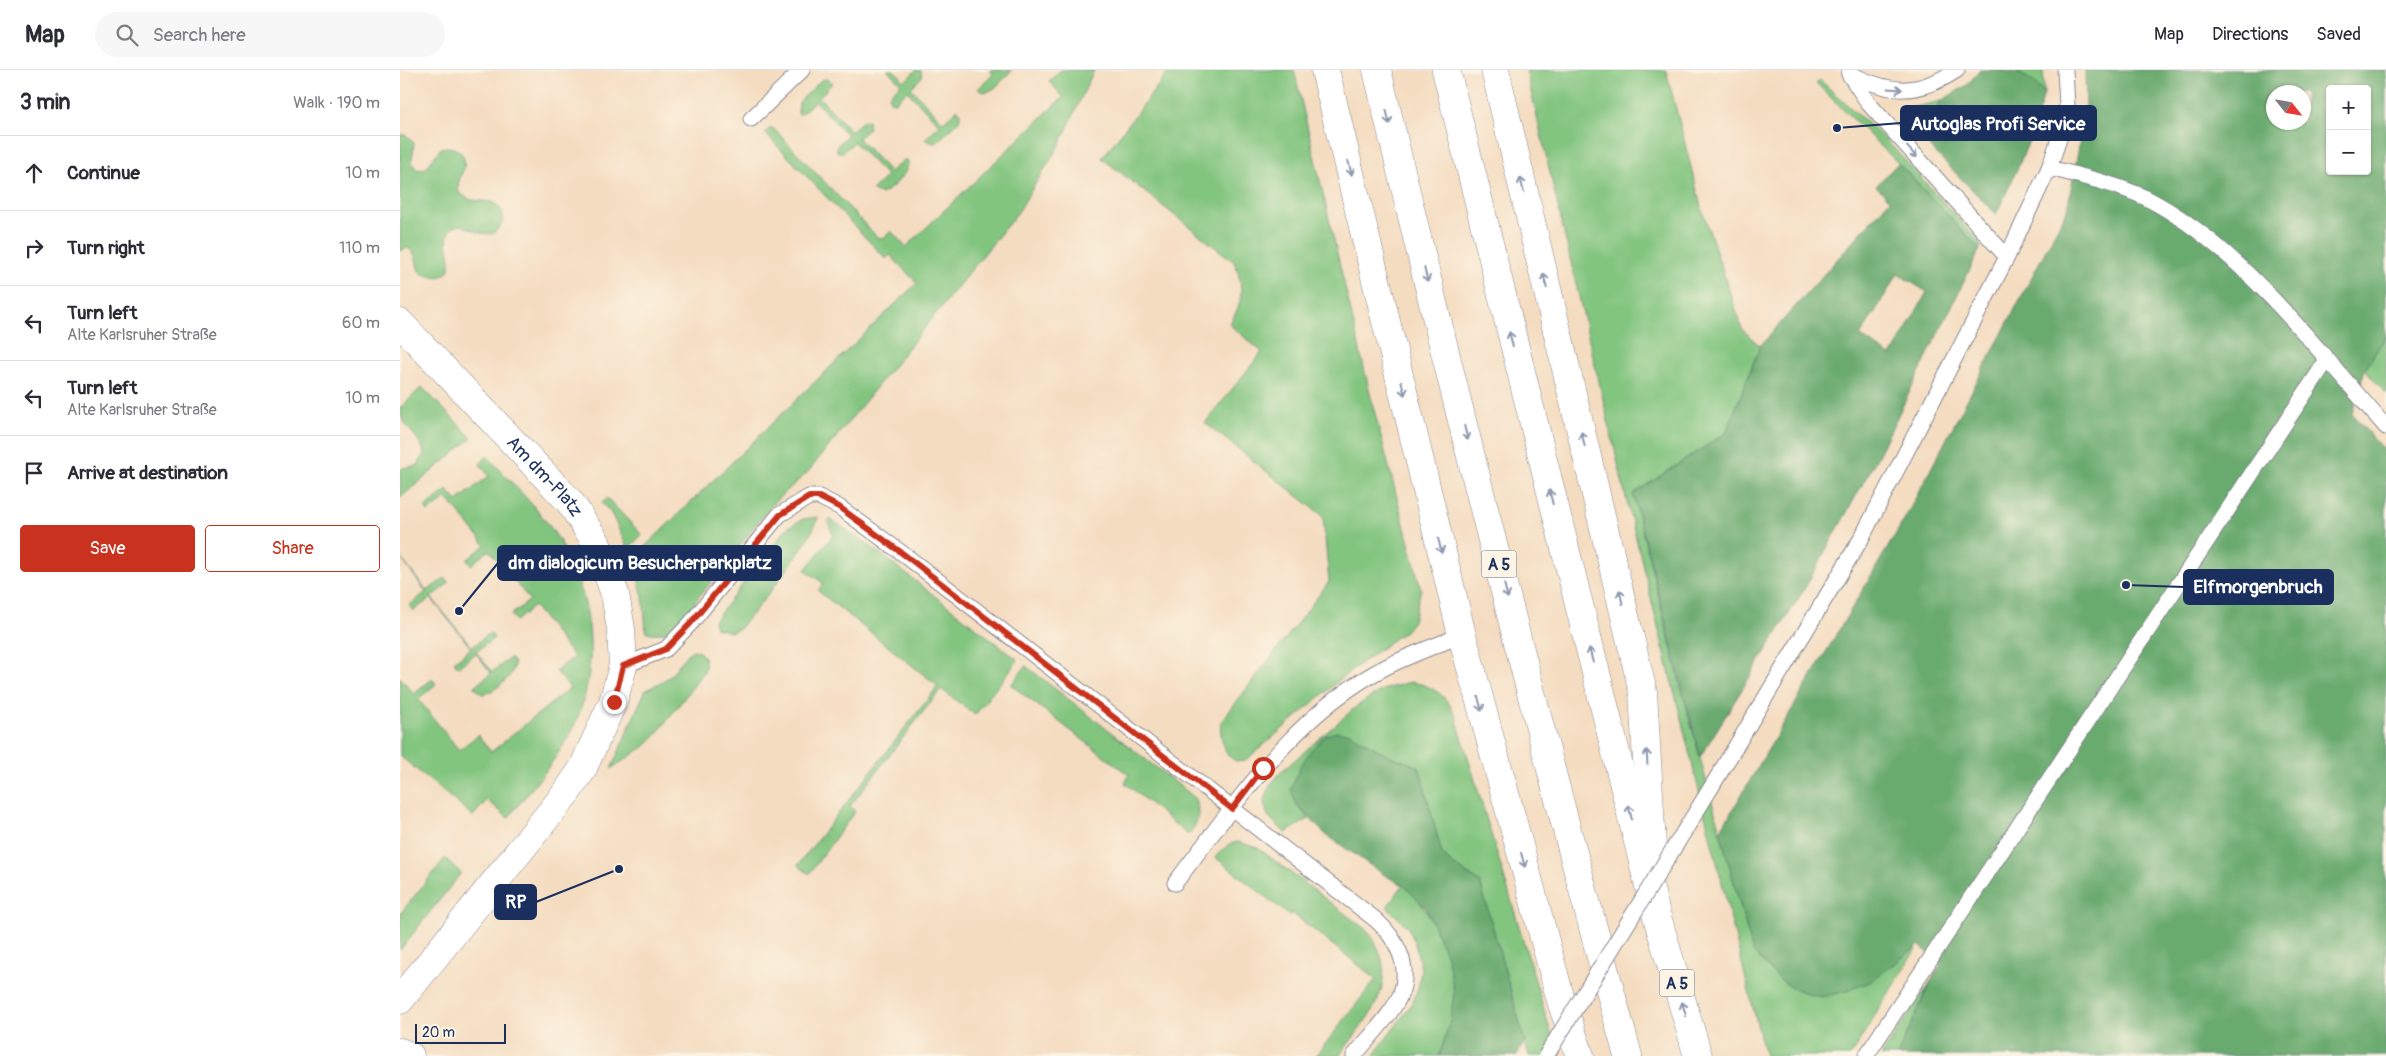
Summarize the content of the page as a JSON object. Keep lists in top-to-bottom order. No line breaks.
{"streets":{"main road":["Am dm-Platz","A 5"]},"places":["Autoglas Profi Service","Elfmorgenbruch","dm dialogicum Besucherparkplatz","RP"],"scale_bar":"20 m","north":"bottom right","page":{"header":"Map","search":"Search here","nav":["Map","Directions","Saved"],"heading":["3 min","Walk · 190 m"],"map_buttons":["+","−"],"list":[["Continue","10 m"],["Turn right","110 m"],["Turn left","Alte Karlsruher Straße","60 m"],["Turn left","Alte Karlsruher Straße","10 m"],"Arrive at destination"],"buttons":["Save","Share"],"scale":"20 m"}}
